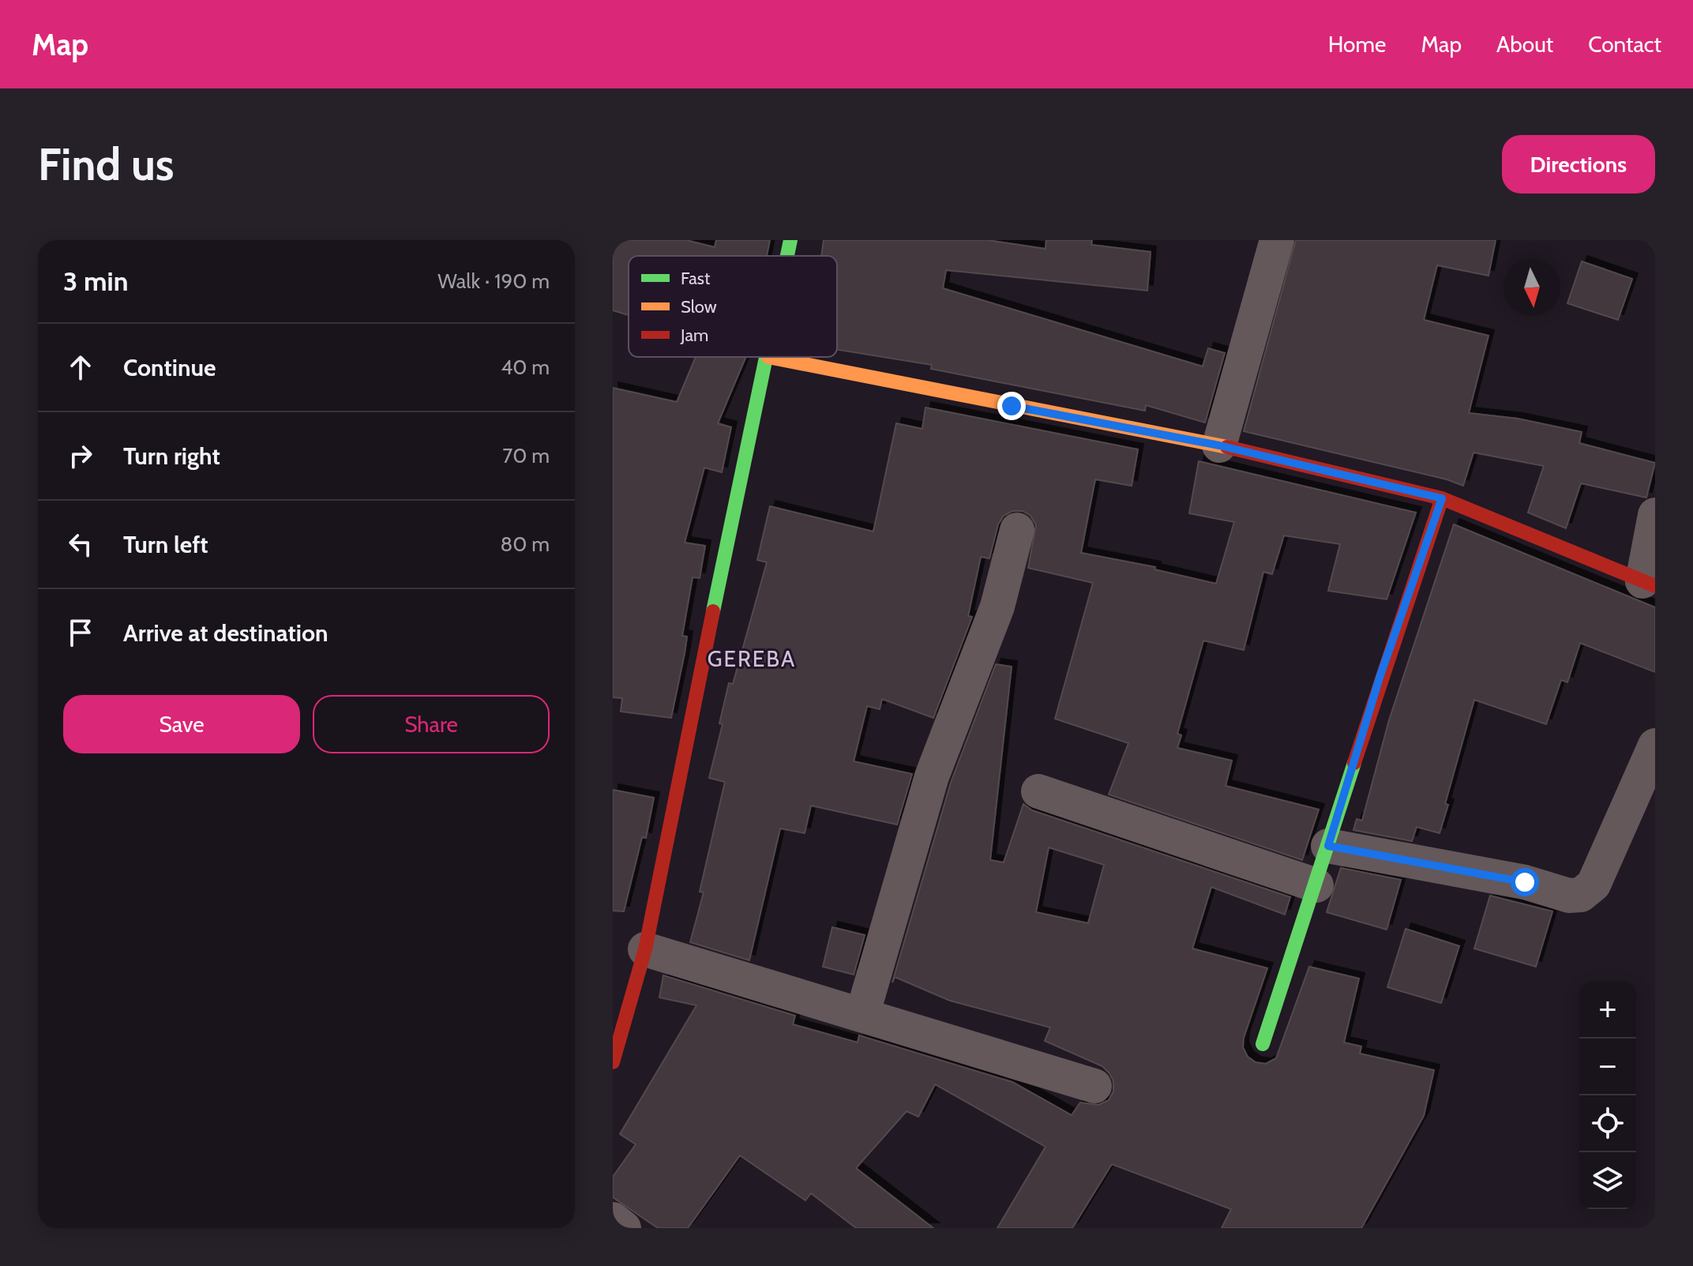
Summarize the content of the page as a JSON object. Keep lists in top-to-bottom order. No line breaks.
{"districts":["GEREBA"],"legend":["Fast","Slow","Jam"],"north":"bottom","page":{"header":"Map","nav":["Home","Map","About","Contact"],"buttons":["Directions",["Save","Share"]],"title":"Find us","heading":["3 min","Walk · 190 m"],"list":[["Continue","40 m"],["Turn right","70 m"],["Turn left","80 m"],"Arrive at destination"],"map_buttons":["+","−"]}}
